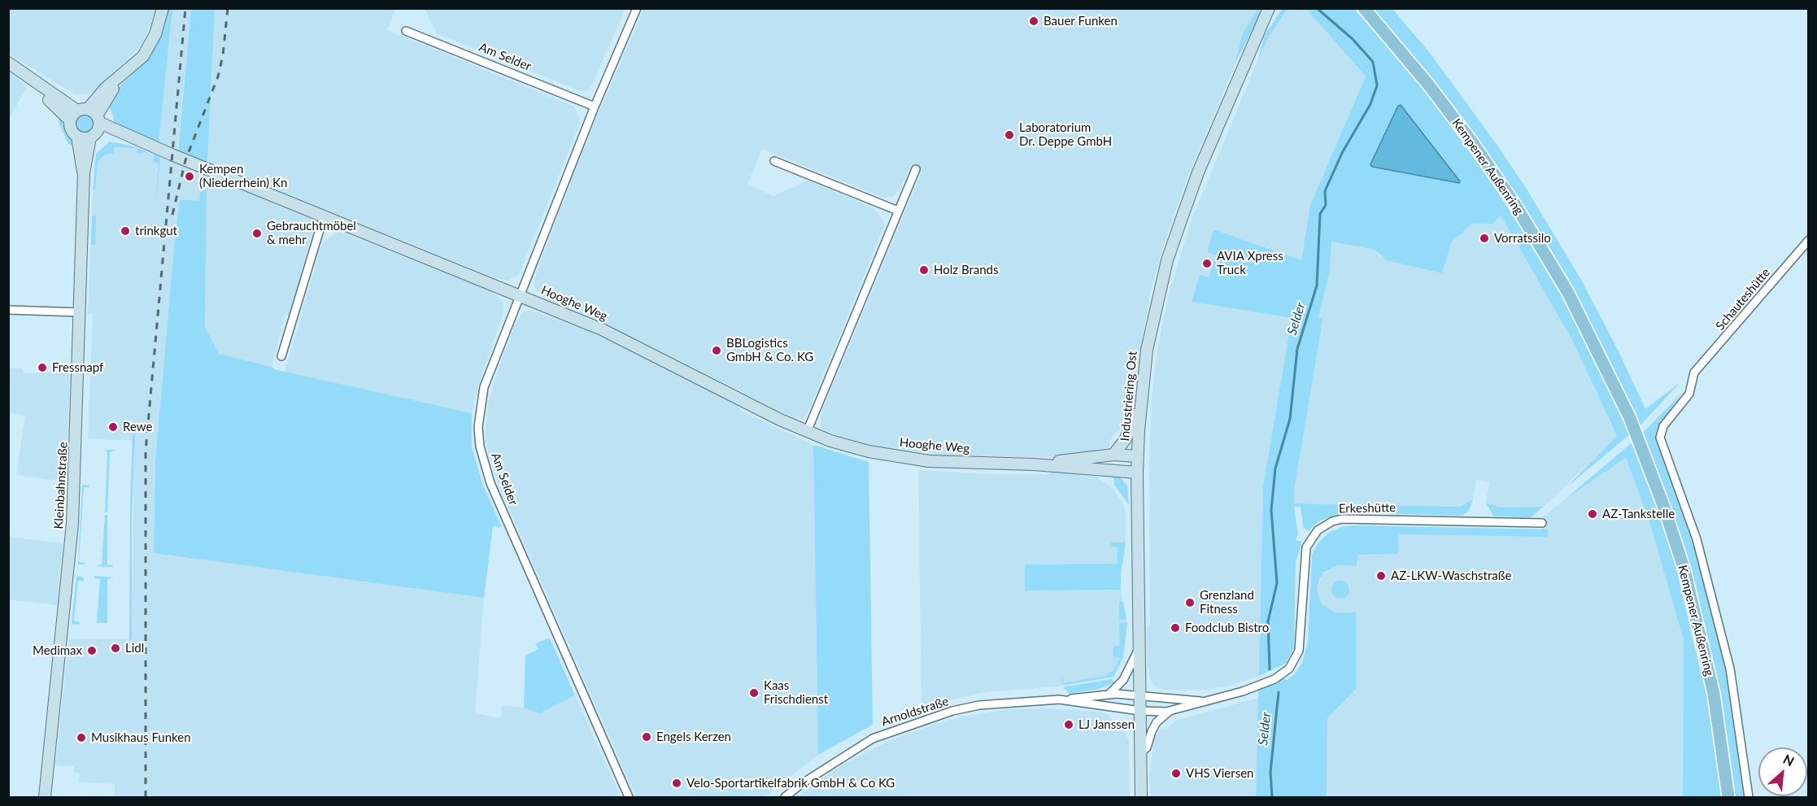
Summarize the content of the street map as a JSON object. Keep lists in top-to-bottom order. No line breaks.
{"streets":{"main road":["Kempener Außenring"],"street":["Am Selder","Schauteshütte","Hooghe Weg","Industriering Ost","Kleinbahnstraße","Erkeshütte","Arnoldstraße"]},"crossings":[["Am Selder","Hooghe Weg"],["Hooghe Weg","Industriering Ost"],["Hooghe Weg","Kleinbahnstraße"],["Industriering Ost","Erkeshütte"],["Industriering Ost","Arnoldstraße"],["Erkeshütte","Arnoldstraße"]],"water":["Selder"],"places":["Bauer Funken","Laboratorium Dr. Deppe GmbH","Kempen (Niederrhein) Kn","trinkgut","Gebrauchtmöbel & mehr","Vorratssilo","AVIA Xpress Truck","Holz Brands","BBLogistics GmbH & Co. KG","Fressnapf","Rewe","AZ-Tankstelle","AZ-LKW-Waschstraße","Grenzland Fitness","Foodclub Bistro","Lidl","Medimax","Kaas Frischdienst","LJ Janssen","Engels Kerzen","Musikhaus Funken","VHS Viersen","Velo-Sportartikelfabrik GmbH & Co KG"],"north":"top right"}
